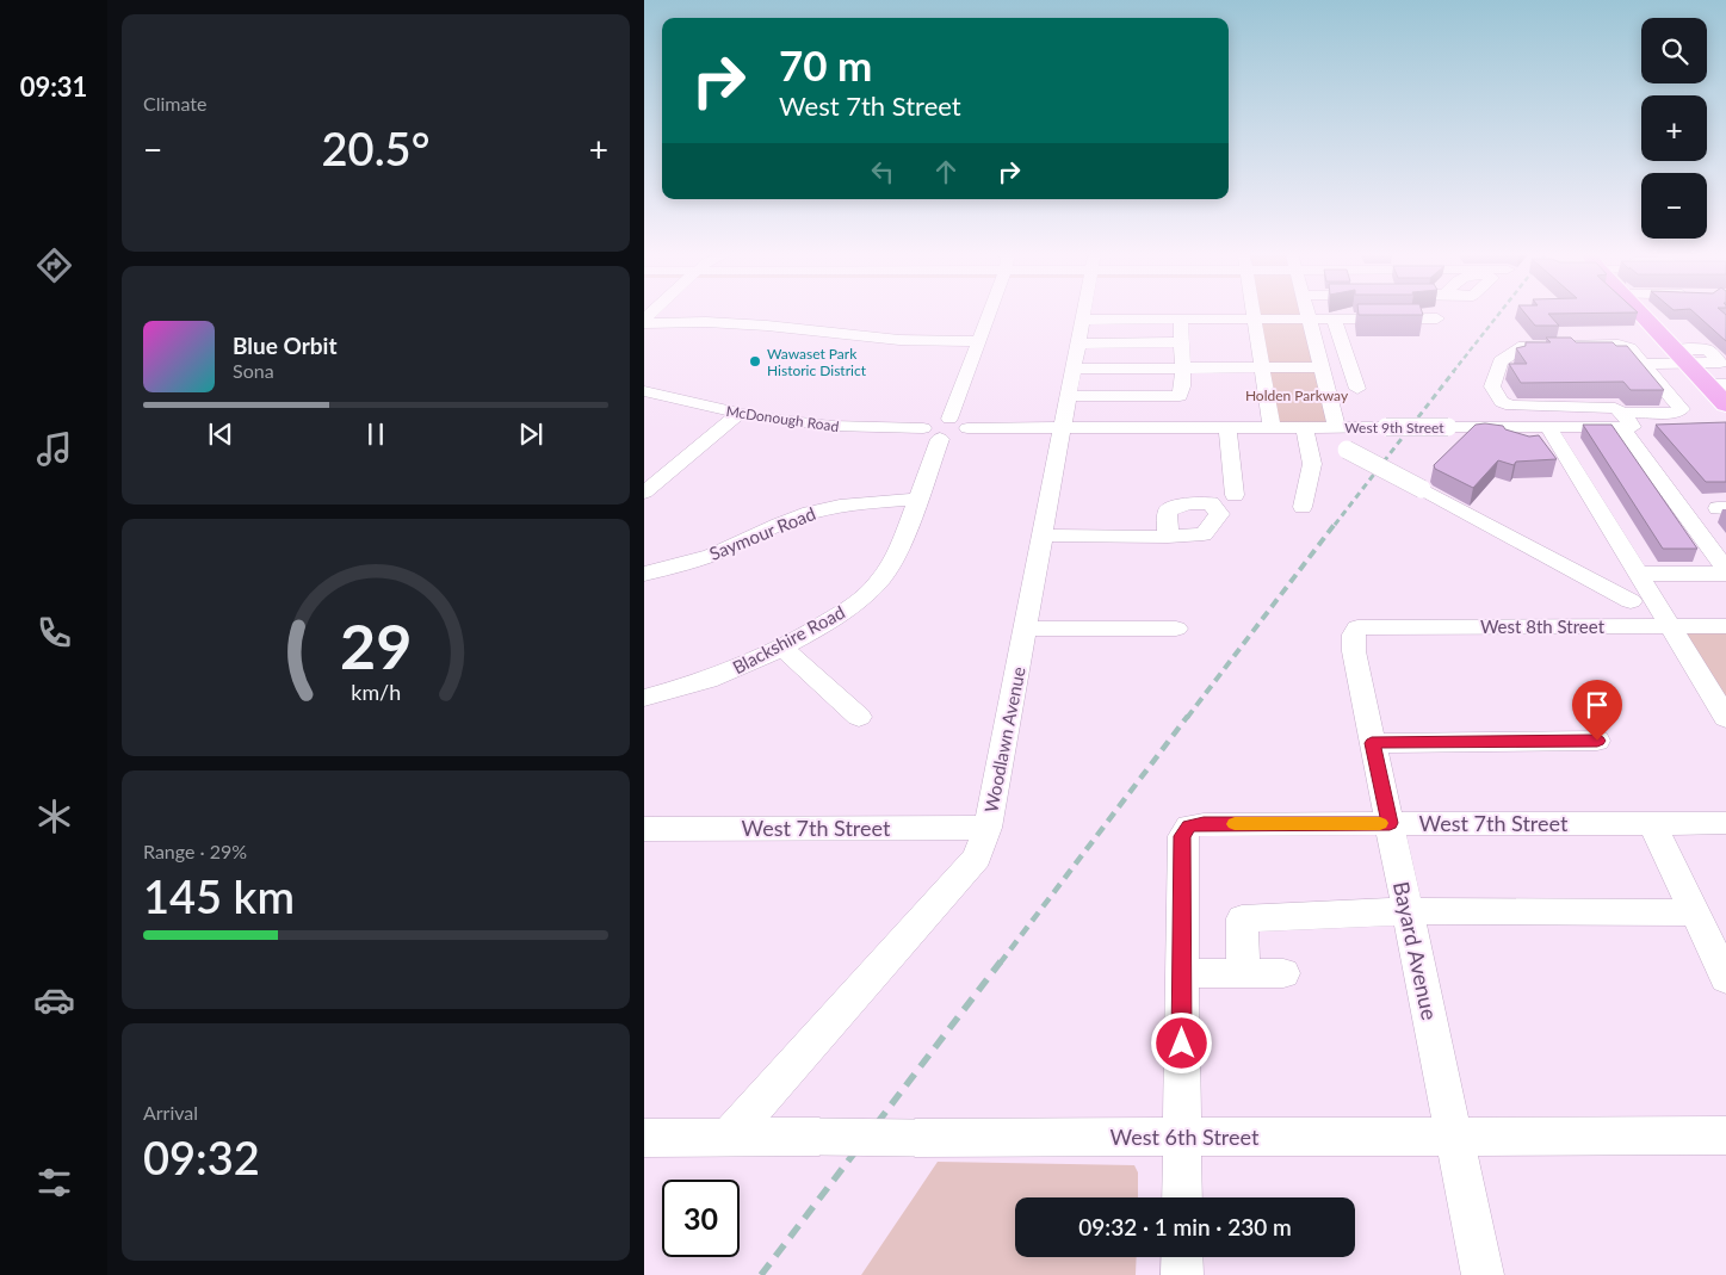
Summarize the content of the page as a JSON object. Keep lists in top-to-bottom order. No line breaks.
{"streets":{"street":["McDonough Road","West 9th Street","Saymour Road","West 8th Street","Blackshire Road","Woodlawn Avenue","West 7th Street","Bayard Avenue","West 6th Street"]},"crossings":[["McDonough Road","Blackshire Road"],["West 9th Street","Woodlawn Avenue"],["Saymour Road","Blackshire Road"],["West 8th Street","Bayard Avenue"],["Woodlawn Avenue","West 7th Street"],["Woodlawn Avenue","West 6th Street"],["West 7th Street","Bayard Avenue"],["Bayard Avenue","West 6th Street"]],"parks":["Holden Parkway"],"places":["Wawaset Park Historic District"],"page":{"tabs":"09:31","tile":["Climate",["Range · 29%","145 km"],["Arrival","09:32"]],"map_buttons":["+","−"],"turn":["70 m","West 7th Street"],"heat":["−","20.5°","+"],"song":["Blue Orbit","Sona"],"limit":"30","trip":"09:32 · 1 min · 230 m","gauge":["29","km/h"]}}
